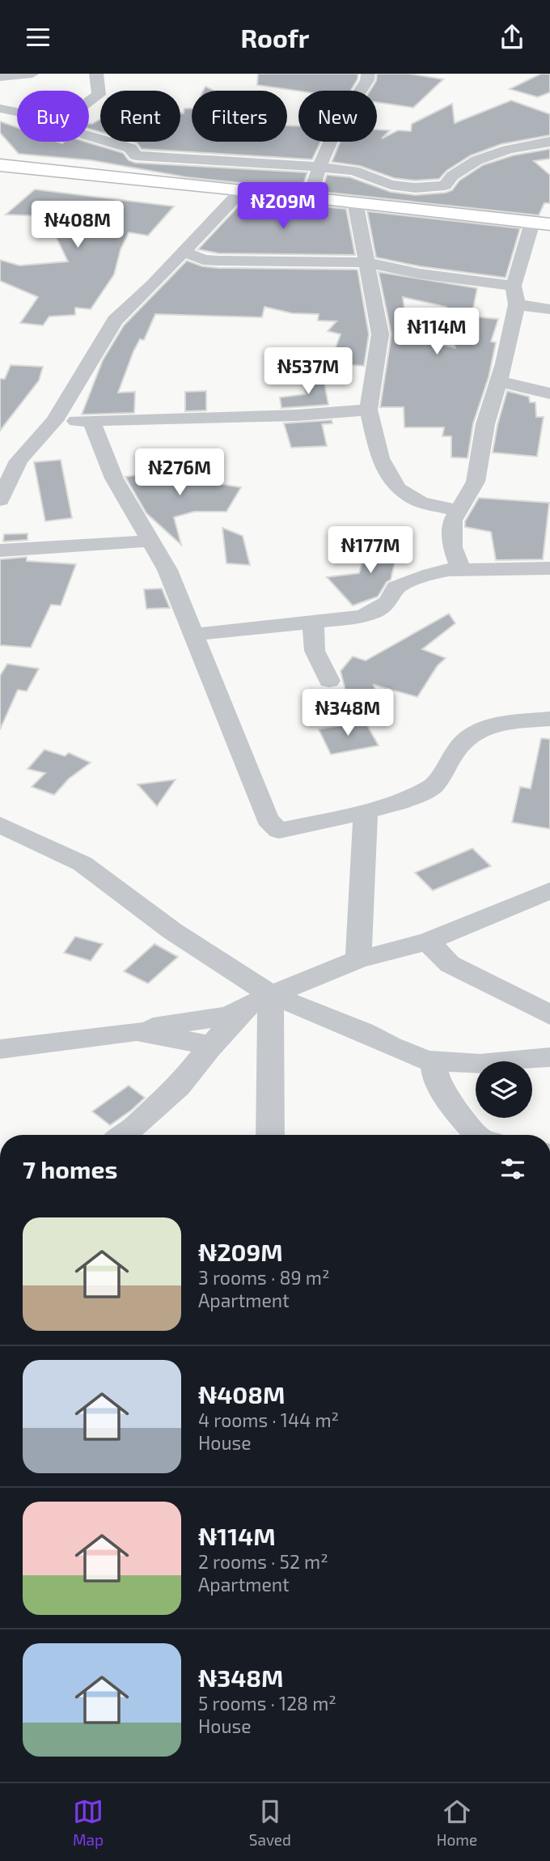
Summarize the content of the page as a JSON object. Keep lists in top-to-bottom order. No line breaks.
{"page":{"header":"Roofr","chip":["Buy","Rent","Filters","New"],"price":["₦209M","₦408M","₦114M","₦537M","₦276M","₦177M","₦348M"],"heading":"7 homes","list":[{"name":"₦209M","note":"3 rooms · 89 m² · Apartment"},{"name":"₦408M","note":"4 rooms · 144 m² · House"},{"name":"₦114M","note":"2 rooms · 52 m² · Apartment"},{"name":"₦348M","note":"5 rooms · 128 m² · House"}],"tabs":["Map","Saved","Home"]}}
